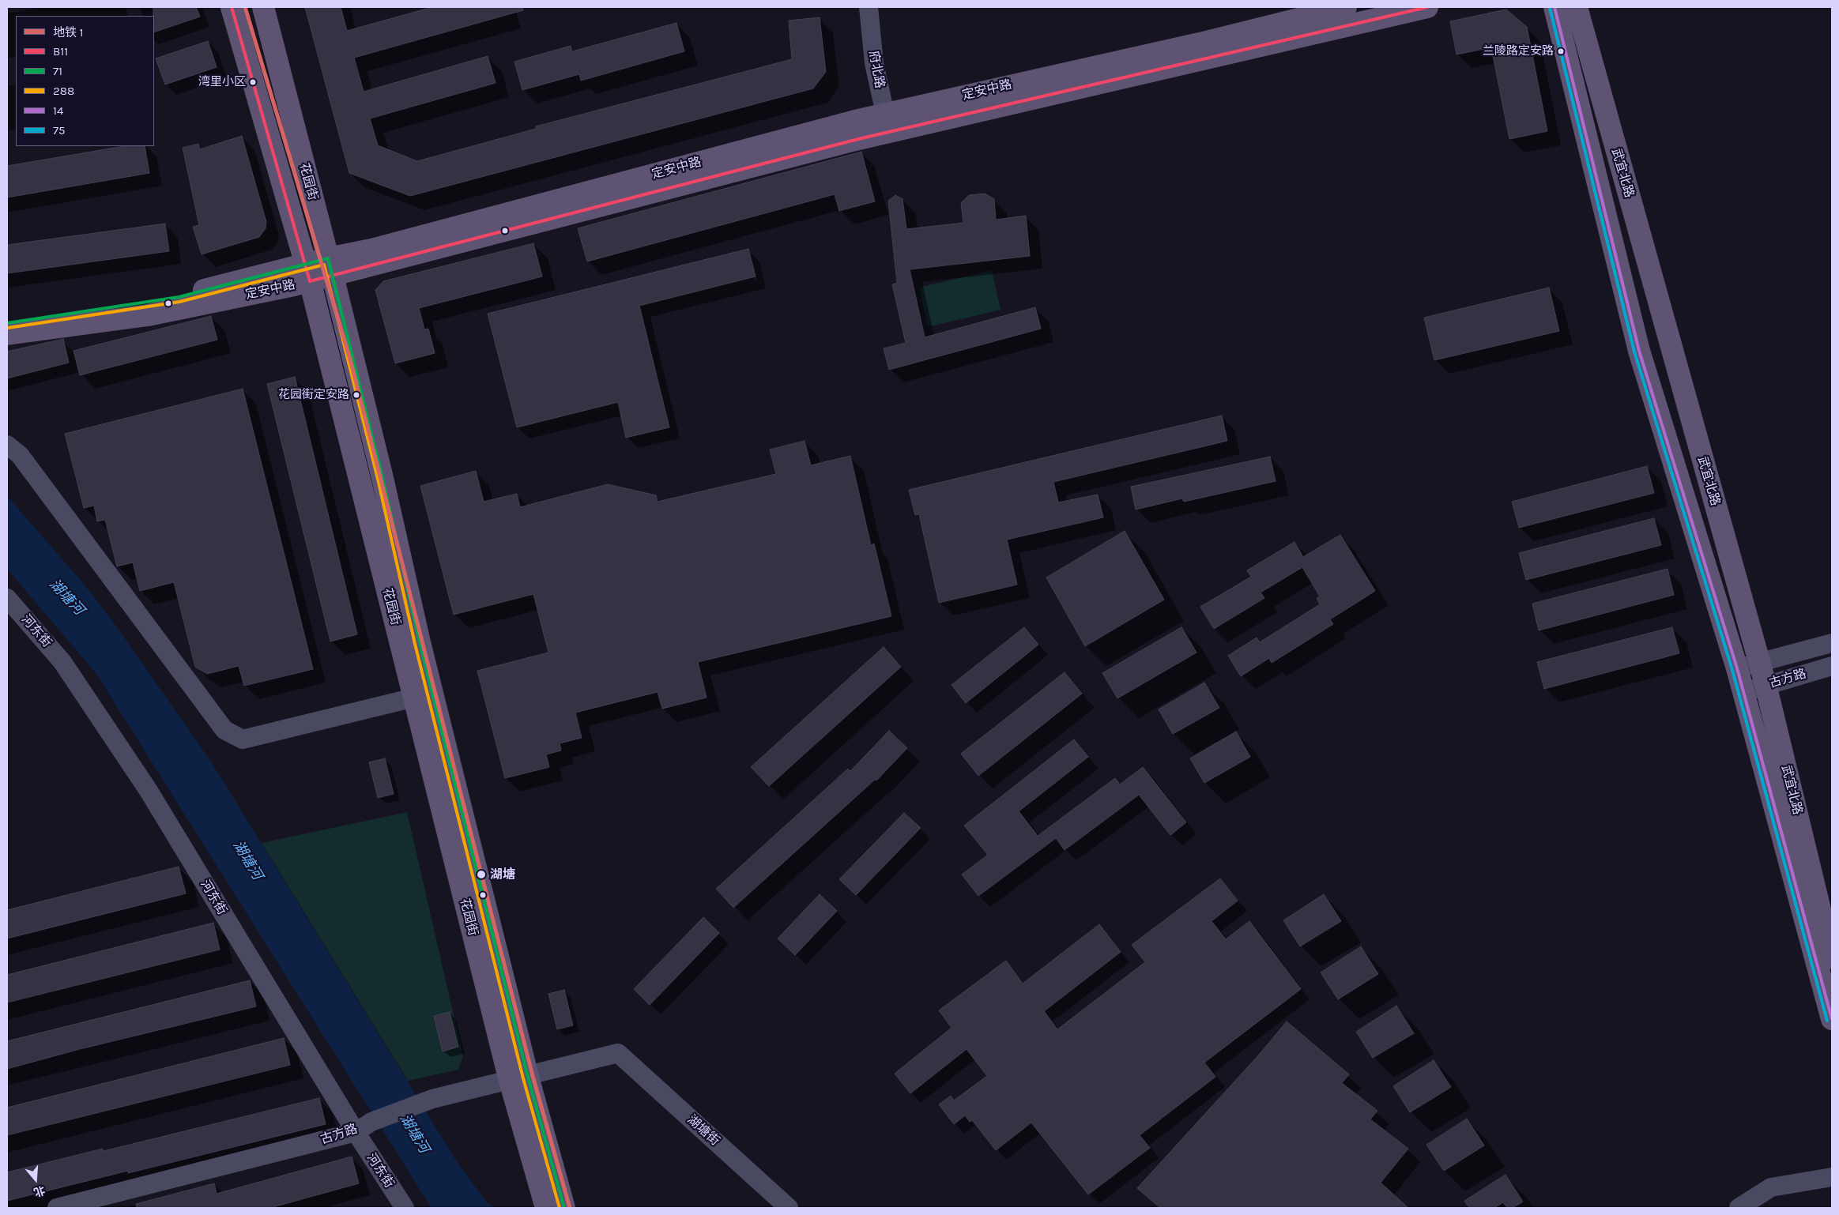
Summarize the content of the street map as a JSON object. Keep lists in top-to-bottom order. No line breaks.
{"streets":{"main road":["定安中路","武宜北路","花园街"],"street":["府北路","河东街","古方路","湖塘街"]},"crossings":[["府北路","定安中路"],["定安中路","花园街"],["武宜北路","古方路"],["花园街","古方路"],["河东街","古方路"],["古方路","湖塘街"]],"water":["湖塘河"],"places":["兰陵路定安路","湾里小区","花园街定安路","湖塘"],"lines":["metro line 1","transit line B11","transit line 14","transit line 75","transit line 71","transit line 288"],"legend":["地铁 1","B11","71","288","14","75"],"north":"bottom"}
